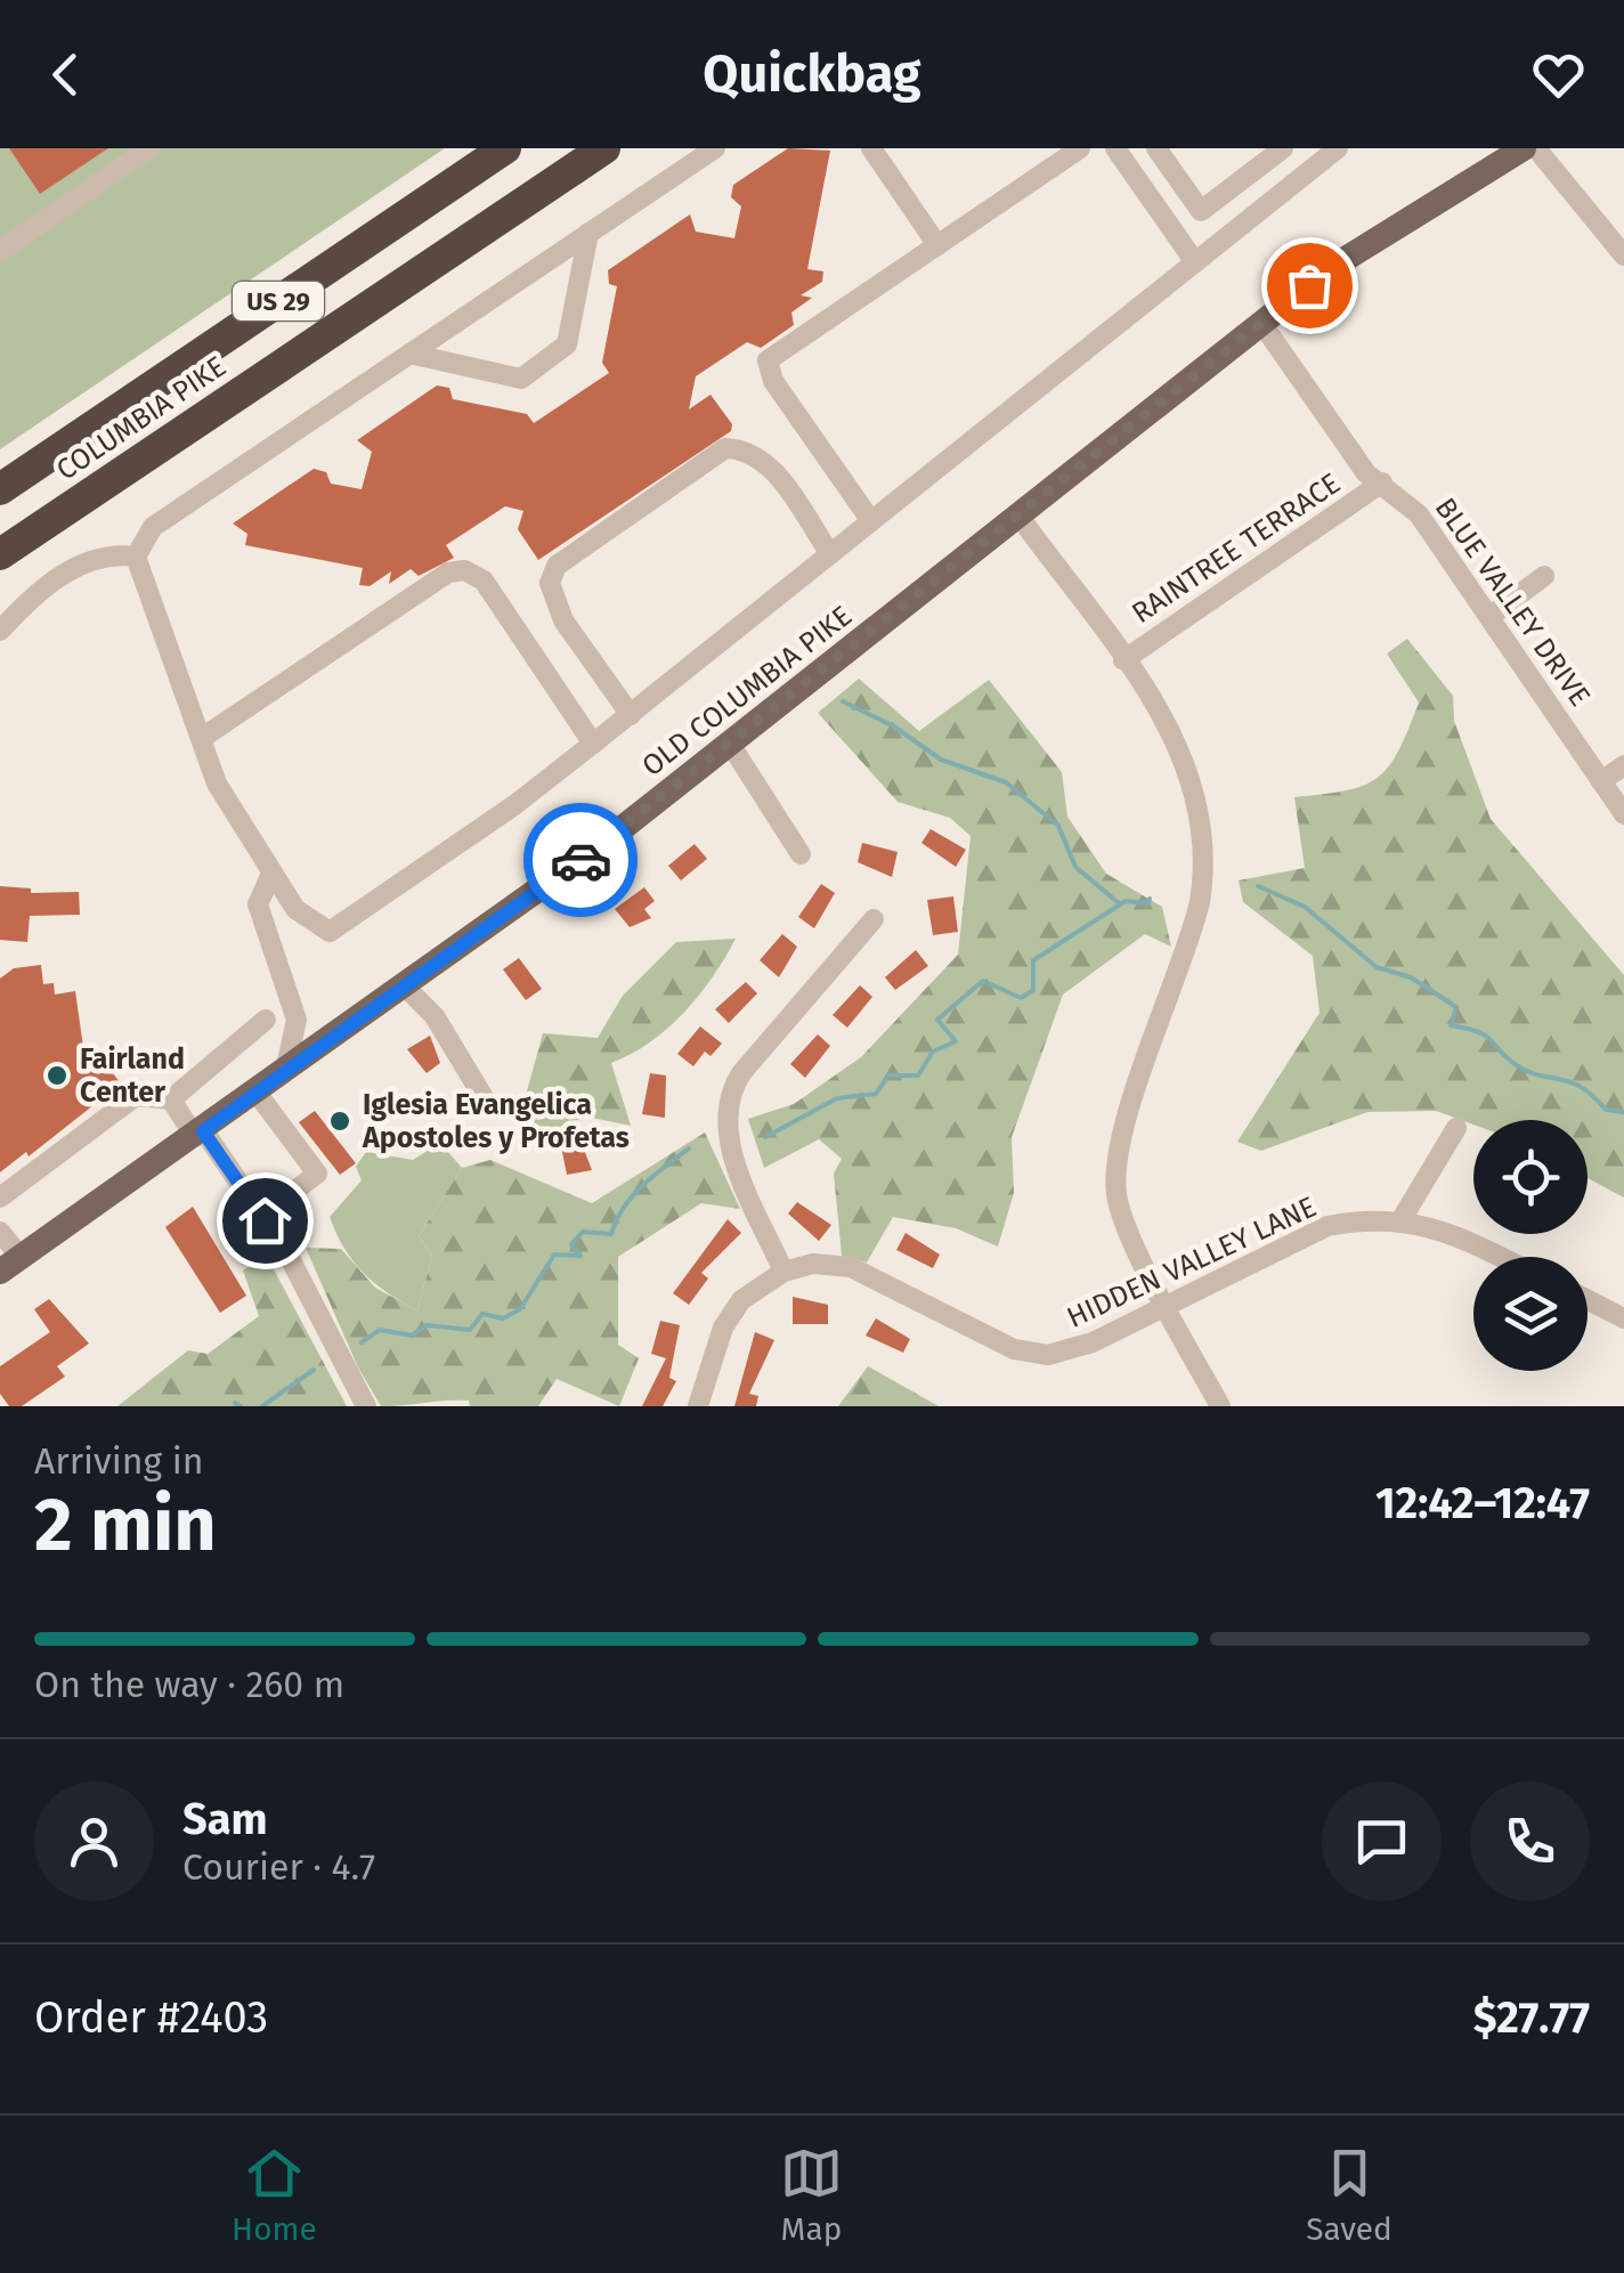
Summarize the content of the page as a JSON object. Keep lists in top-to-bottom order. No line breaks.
{"streets":{"highway":["US 29","COLUMBIA PIKE"],"main road":["OLD COLUMBIA PIKE"],"street":["RAINTREE TERRACE","BLUE VALLEY DRIVE","HIDDEN VALLEY LANE"]},"crossings":[["RAINTREE TERRACE","BLUE VALLEY DRIVE"],["BLUE VALLEY DRIVE","OLD COLUMBIA PIKE"]],"places":["Fairland Center","Iglesia Evangelica Apostoles y Profetas"],"page":{"header":"Quickbag","heading":["2 min","Arriving in","12:42–12:47"],"panel":["Sam","Courier · 4.7","Order #2403","$27.77"],"bar":"On the way · 260 m","tabs":["Home","Map","Saved"]}}
